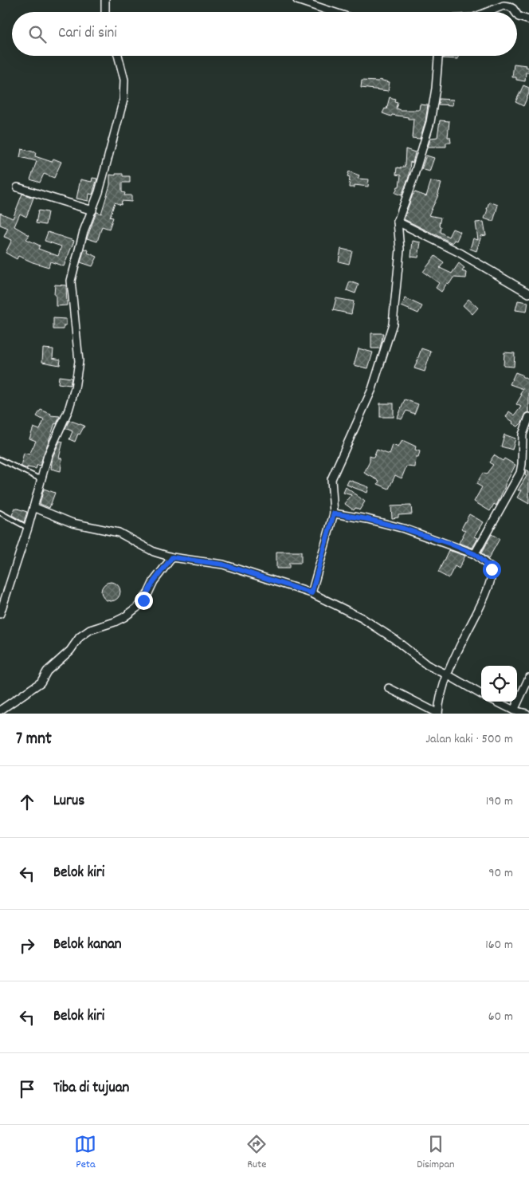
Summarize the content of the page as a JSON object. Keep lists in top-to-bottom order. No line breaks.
{"page":{"search":"Cari di sini","heading":["7 mnt","Jalan kaki · 500 m"],"list":[["Lurus","190 m"],["Belok kiri","90 m"],["Belok kanan","160 m"],["Belok kiri","60 m"],"Tiba di tujuan"],"nav":["Peta","Rute","Disimpan"]}}
